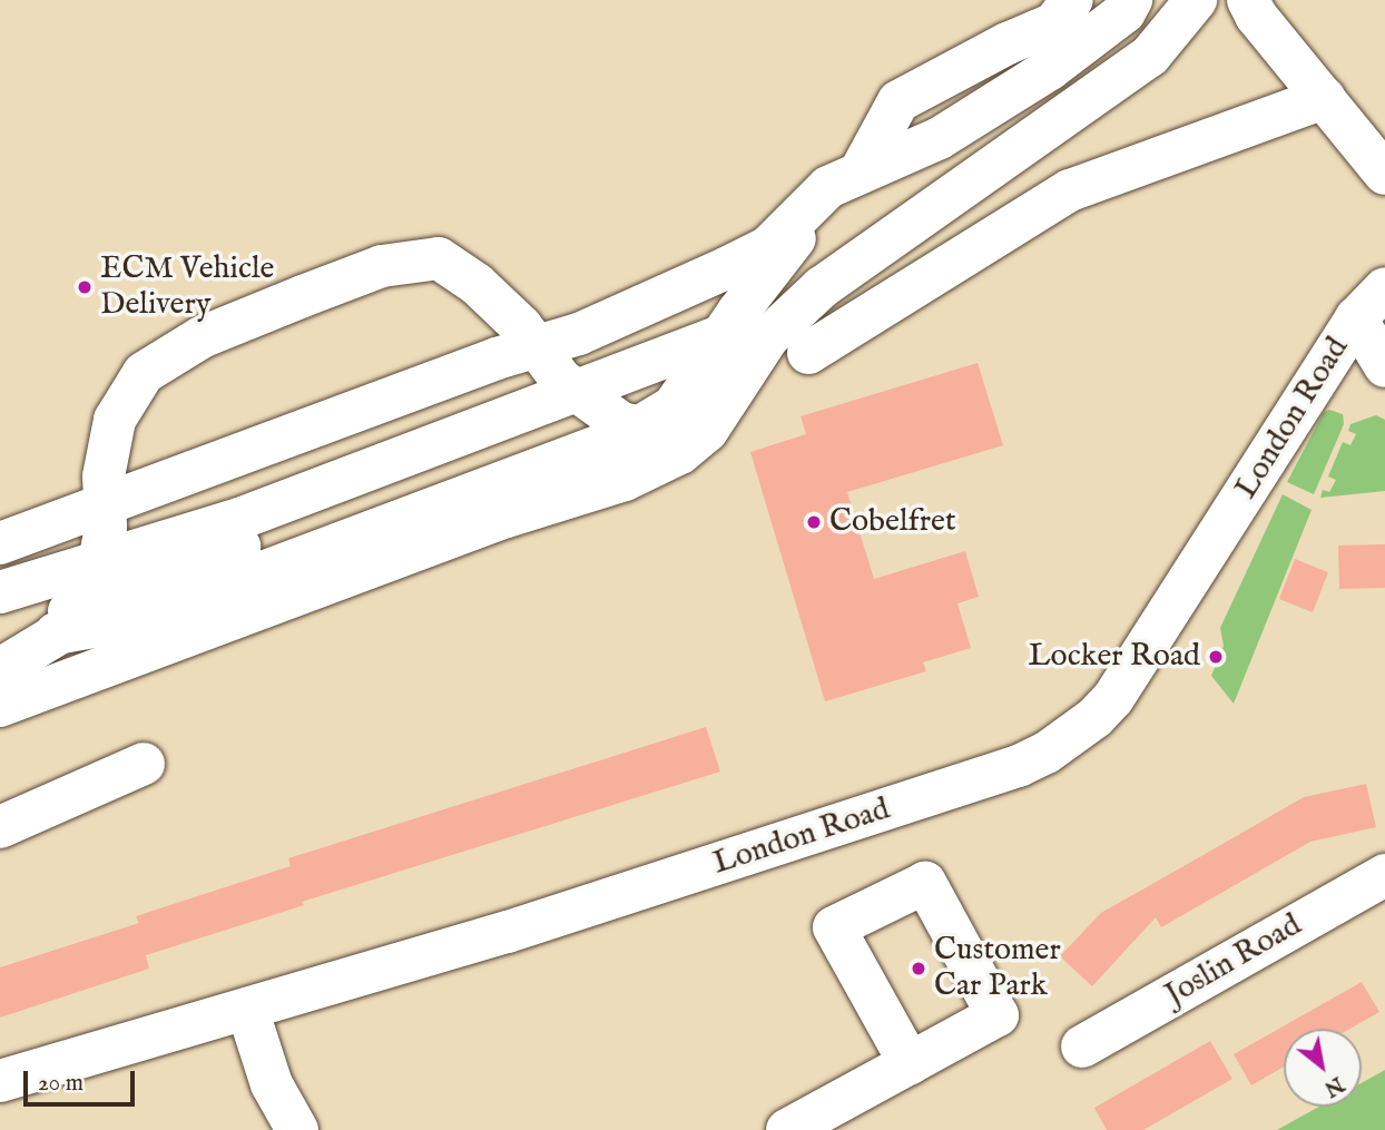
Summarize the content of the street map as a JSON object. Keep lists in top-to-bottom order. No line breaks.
{"streets":{"street":["London Road","Joslin Road"]},"places":["ECM Vehicle Delivery","Cobelfret","Locker Road","Customer Car Park"],"scale_bar":"20 m","north":"bottom right"}
